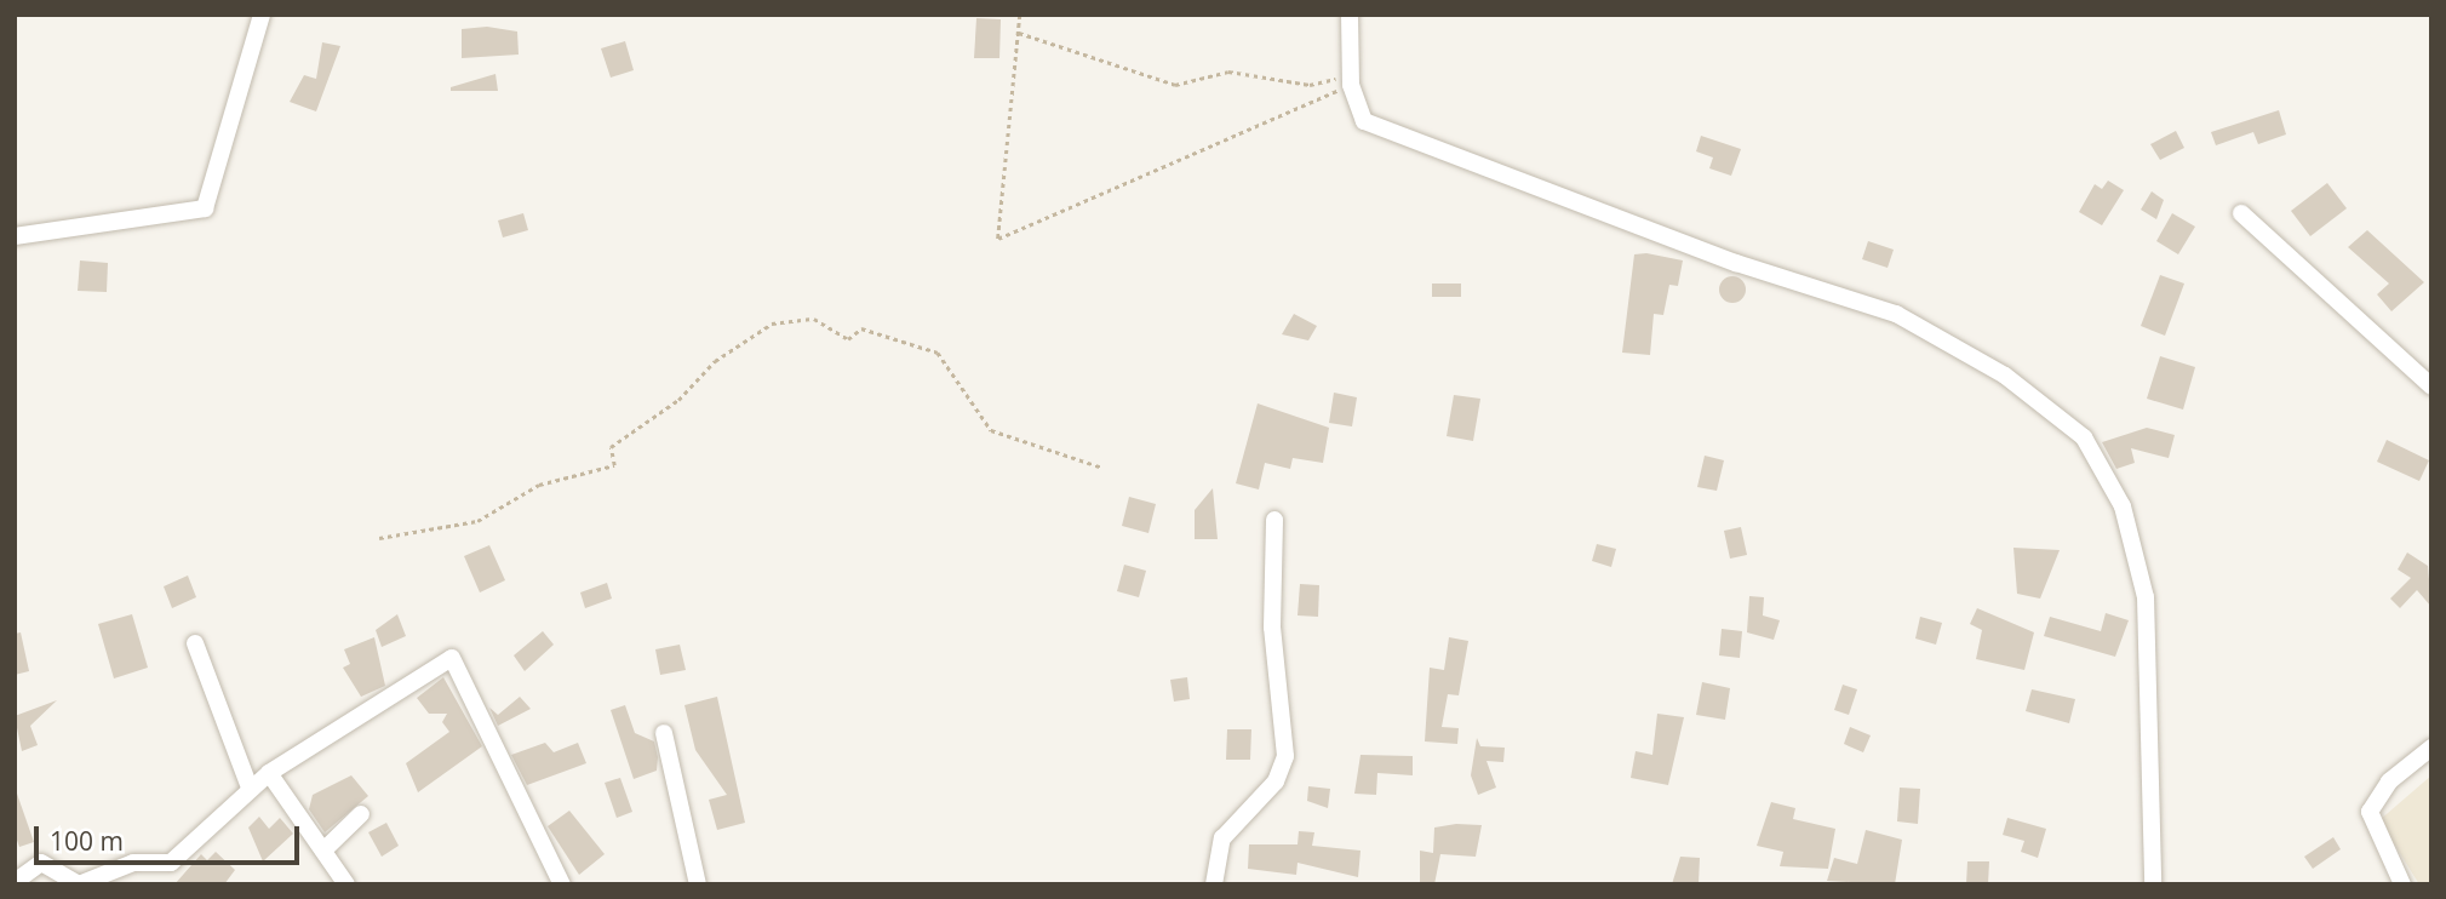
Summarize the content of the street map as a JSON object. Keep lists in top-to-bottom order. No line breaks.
{"scale_bar":"100 m"}
